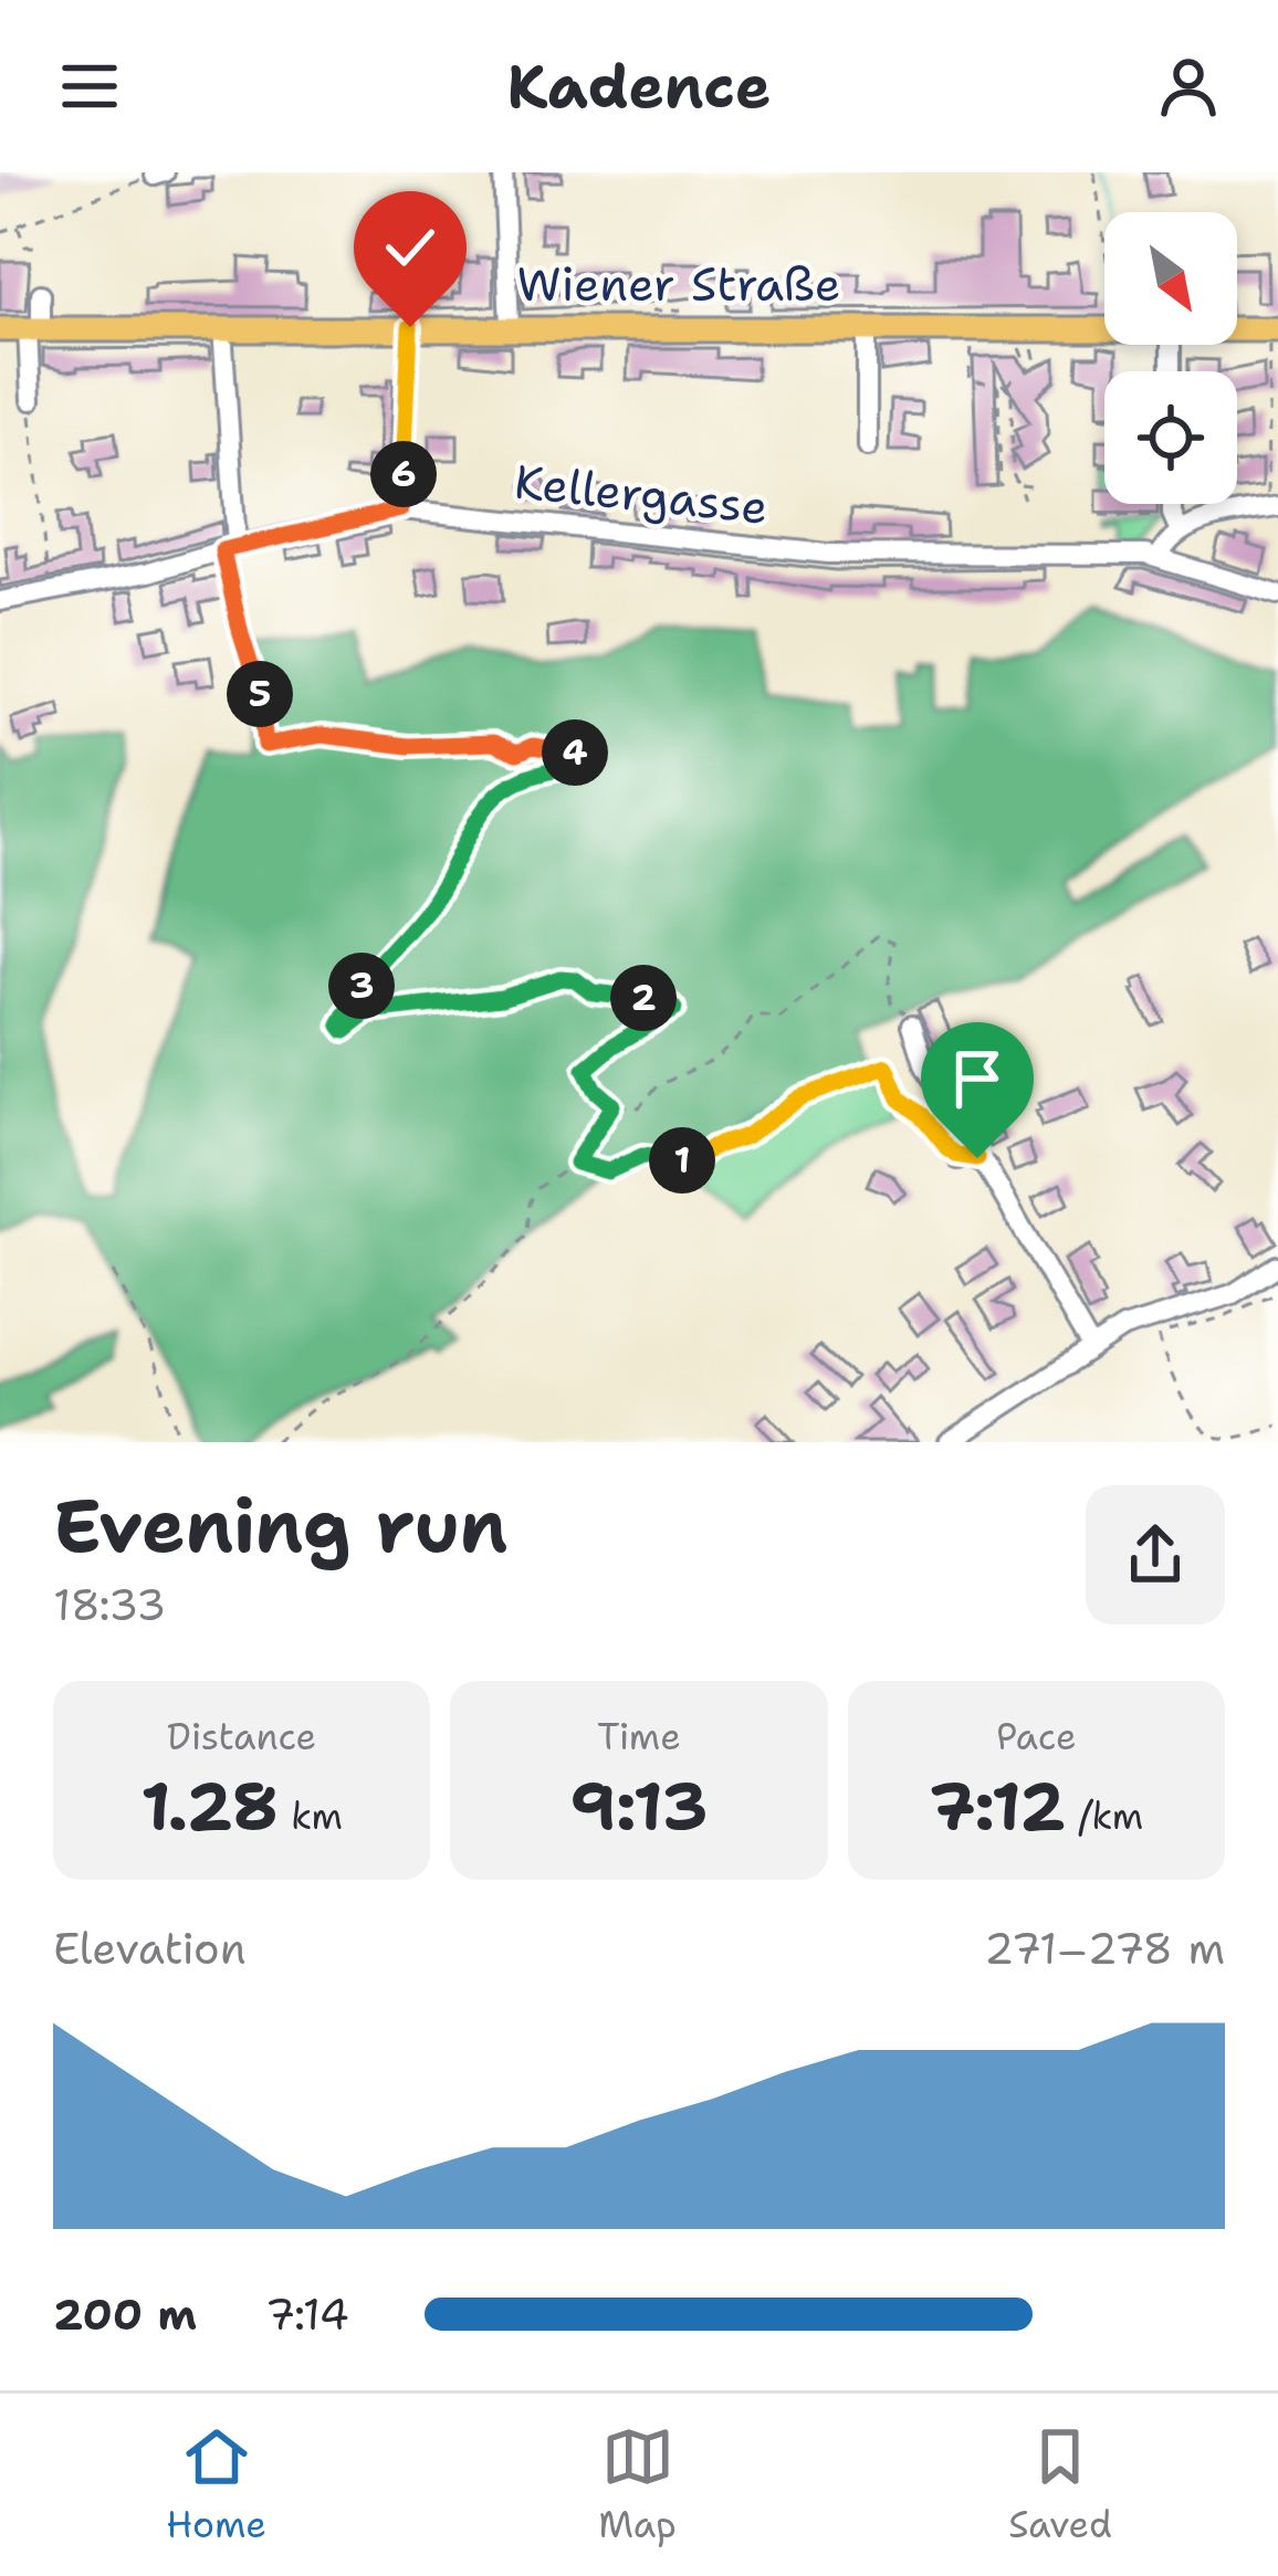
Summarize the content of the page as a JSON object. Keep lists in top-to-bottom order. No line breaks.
{"streets":{"main road":["Wiener Straße"],"street":["Kellergasse"]},"north":"bottom right","page":{"header":"Kadence","pins":["6","5","4","3","2","1"],"heading":["Evening run","18:33"],"stats":[["Distance","1.28 km"],["Time","9:13"],["Pace","7:12 /km"]],"chart":["Elevation","271–278 m"],"list":[{"name":"200 m","note":"7:14"}],"tabs":["Home","Map","Saved"]}}
